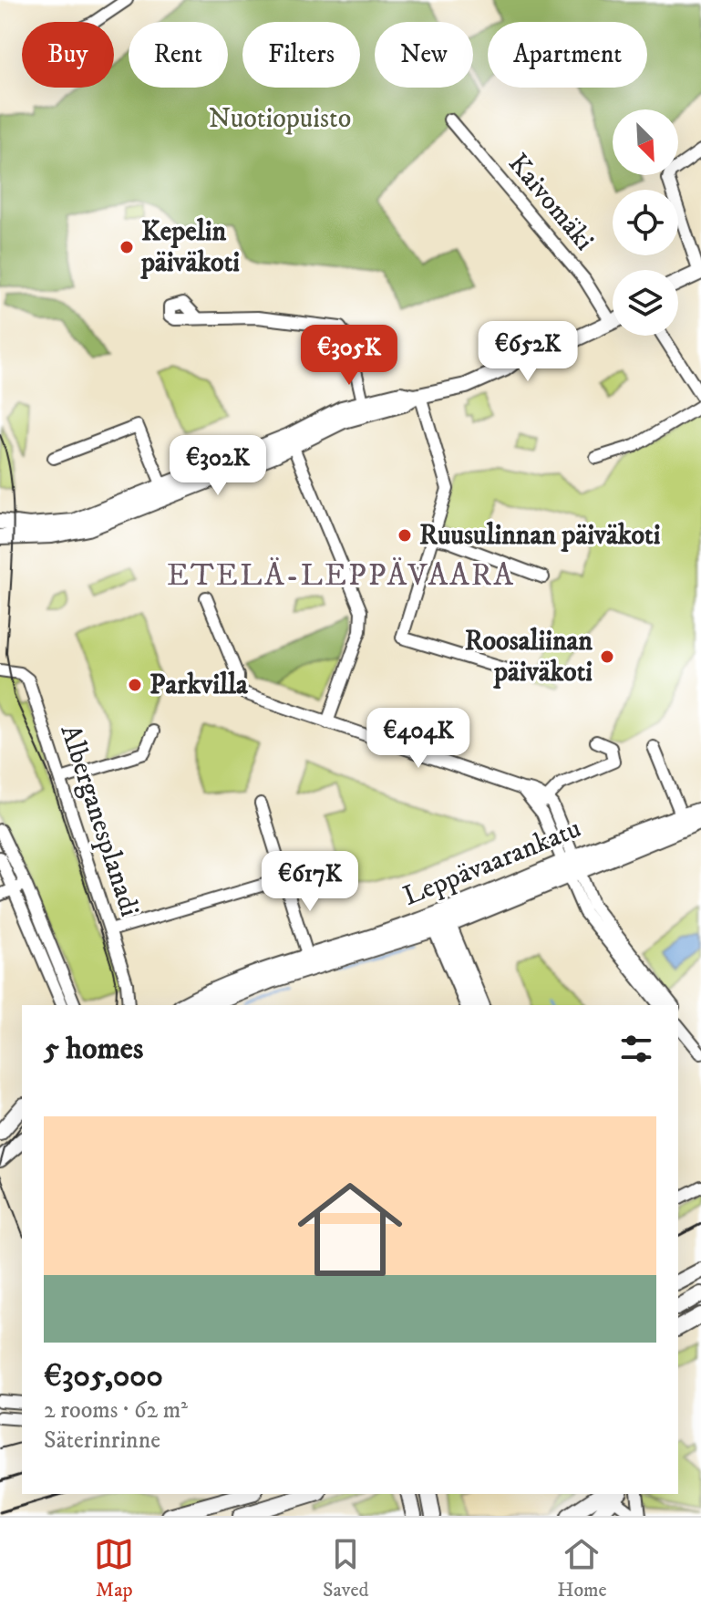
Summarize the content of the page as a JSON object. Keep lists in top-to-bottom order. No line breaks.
{"streets":{"main road":["Leppävaarankatu"],"street":["Kaivomäki","Alberganesplanadi"]},"districts":["ETELÄ-LEPPÄVAARA"],"parks":["Nuotiopuisto"],"places":["Kepelin päiväkoti","Ruusulinnan päiväkoti","Roosaliinan päiväkoti","Parkvilla"],"north":"bottom right","page":{"chip":["Buy","Rent","Filters","New","Apartment"],"price":["€652K","€305K","€302K","€404K","€617K"],"heading":"5 homes","list":[{"name":"€305,000","note":"2 rooms · 62 m² · Säterinrinne"}],"tabs":["Map","Saved","Home"]}}
